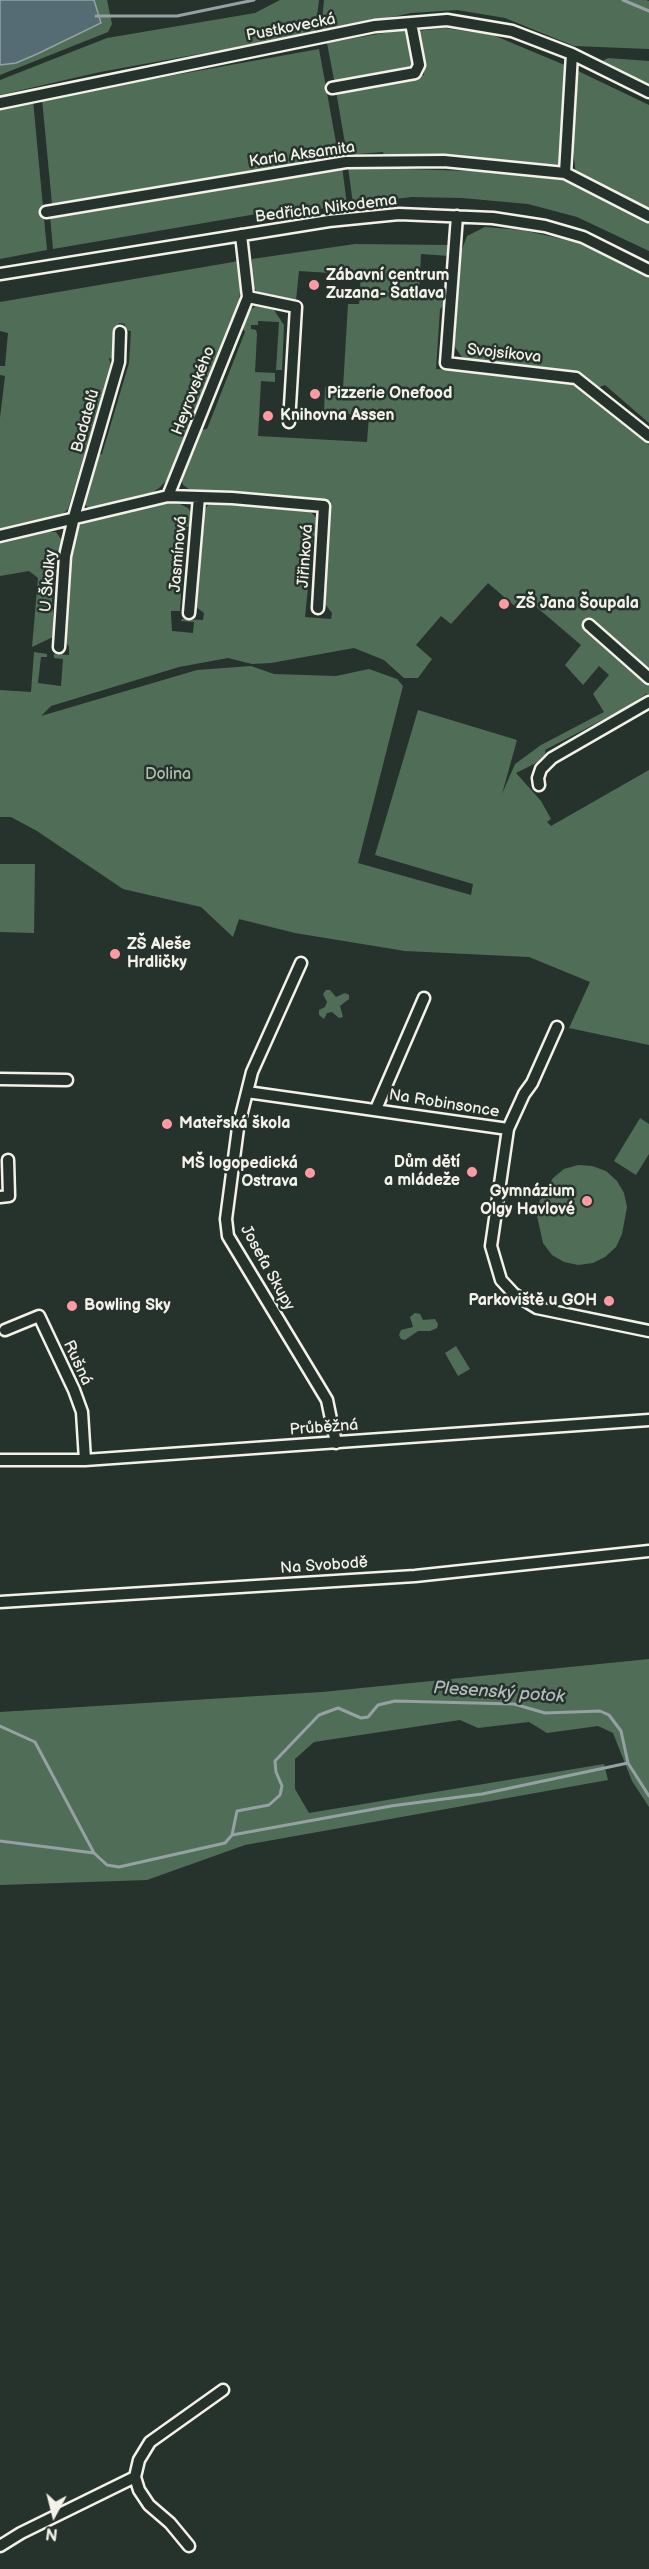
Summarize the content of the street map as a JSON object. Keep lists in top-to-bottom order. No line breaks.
{"streets":{"street":["Pustkovecká","Karla Aksamita","Bedřicha Nikodema","Svojsíkova","Heyrovského","Badatelů","Jasmínová","Jiřinková","U Školky","Na Robinsonce","Josefa Skupy","Rušná","Průběžná","Na Svobodě"]},"crossings":[["Bedřicha Nikodema","Svojsíkova"],["Bedřicha Nikodema","Heyrovského"],["Badatelů","U Školky"],["Jasmínová","Jiřinková"],["Na Robinsonce","Josefa Skupy"],["Josefa Skupy","Průběžná"],["Rušná","Průběžná"]],"water":["Plesenský potok"],"parks":["Dolina"],"places":["Zábavní centrum Zuzana- Šatlava","Pizzerie Onefood","Knihovna Assen","ZŠ Jana Šoupala","ZŠ Aleše Hrdličky","Mateřská škola","Dům dětí a mládeže","MŠ logopedická Ostrava","Gymnázium Olgy Havlové","Parkoviště u GOH","Bowling Sky"],"north":"bottom"}
